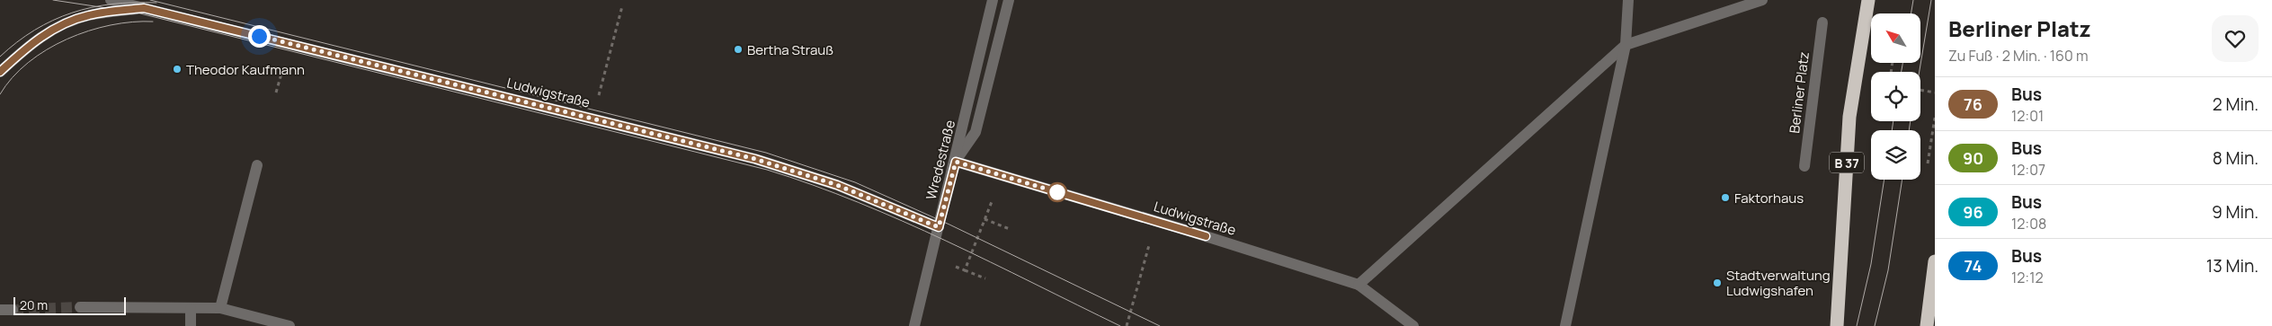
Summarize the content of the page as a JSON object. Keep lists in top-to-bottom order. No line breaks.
{"streets":{"highway":["B 37"],"street":["Ludwigstraße","Berliner Platz","Wredestraße"]},"crossings":[["Ludwigstraße","Wredestraße"]],"places":["Bertha Strauß","Theodor Kaufmann","Faktorhaus","Stadtverwaltung Ludwigshafen"],"lines":["bus line 76"],"scale_bar":"20 m","north":"top left","page":{"heading":["Berliner Platz","Zu Fuß · 2 Min. · 160 m"],"list":[{"mark":"76","name":"Bus","note":"12:01","value":"2 Min."},{"mark":"90","name":"Bus","note":"12:07","value":"8 Min."},{"mark":"96","name":"Bus","note":"12:08","value":"9 Min."},{"mark":"74","name":"Bus","note":"12:12","value":"13 Min."}],"scale":"20 m"}}
